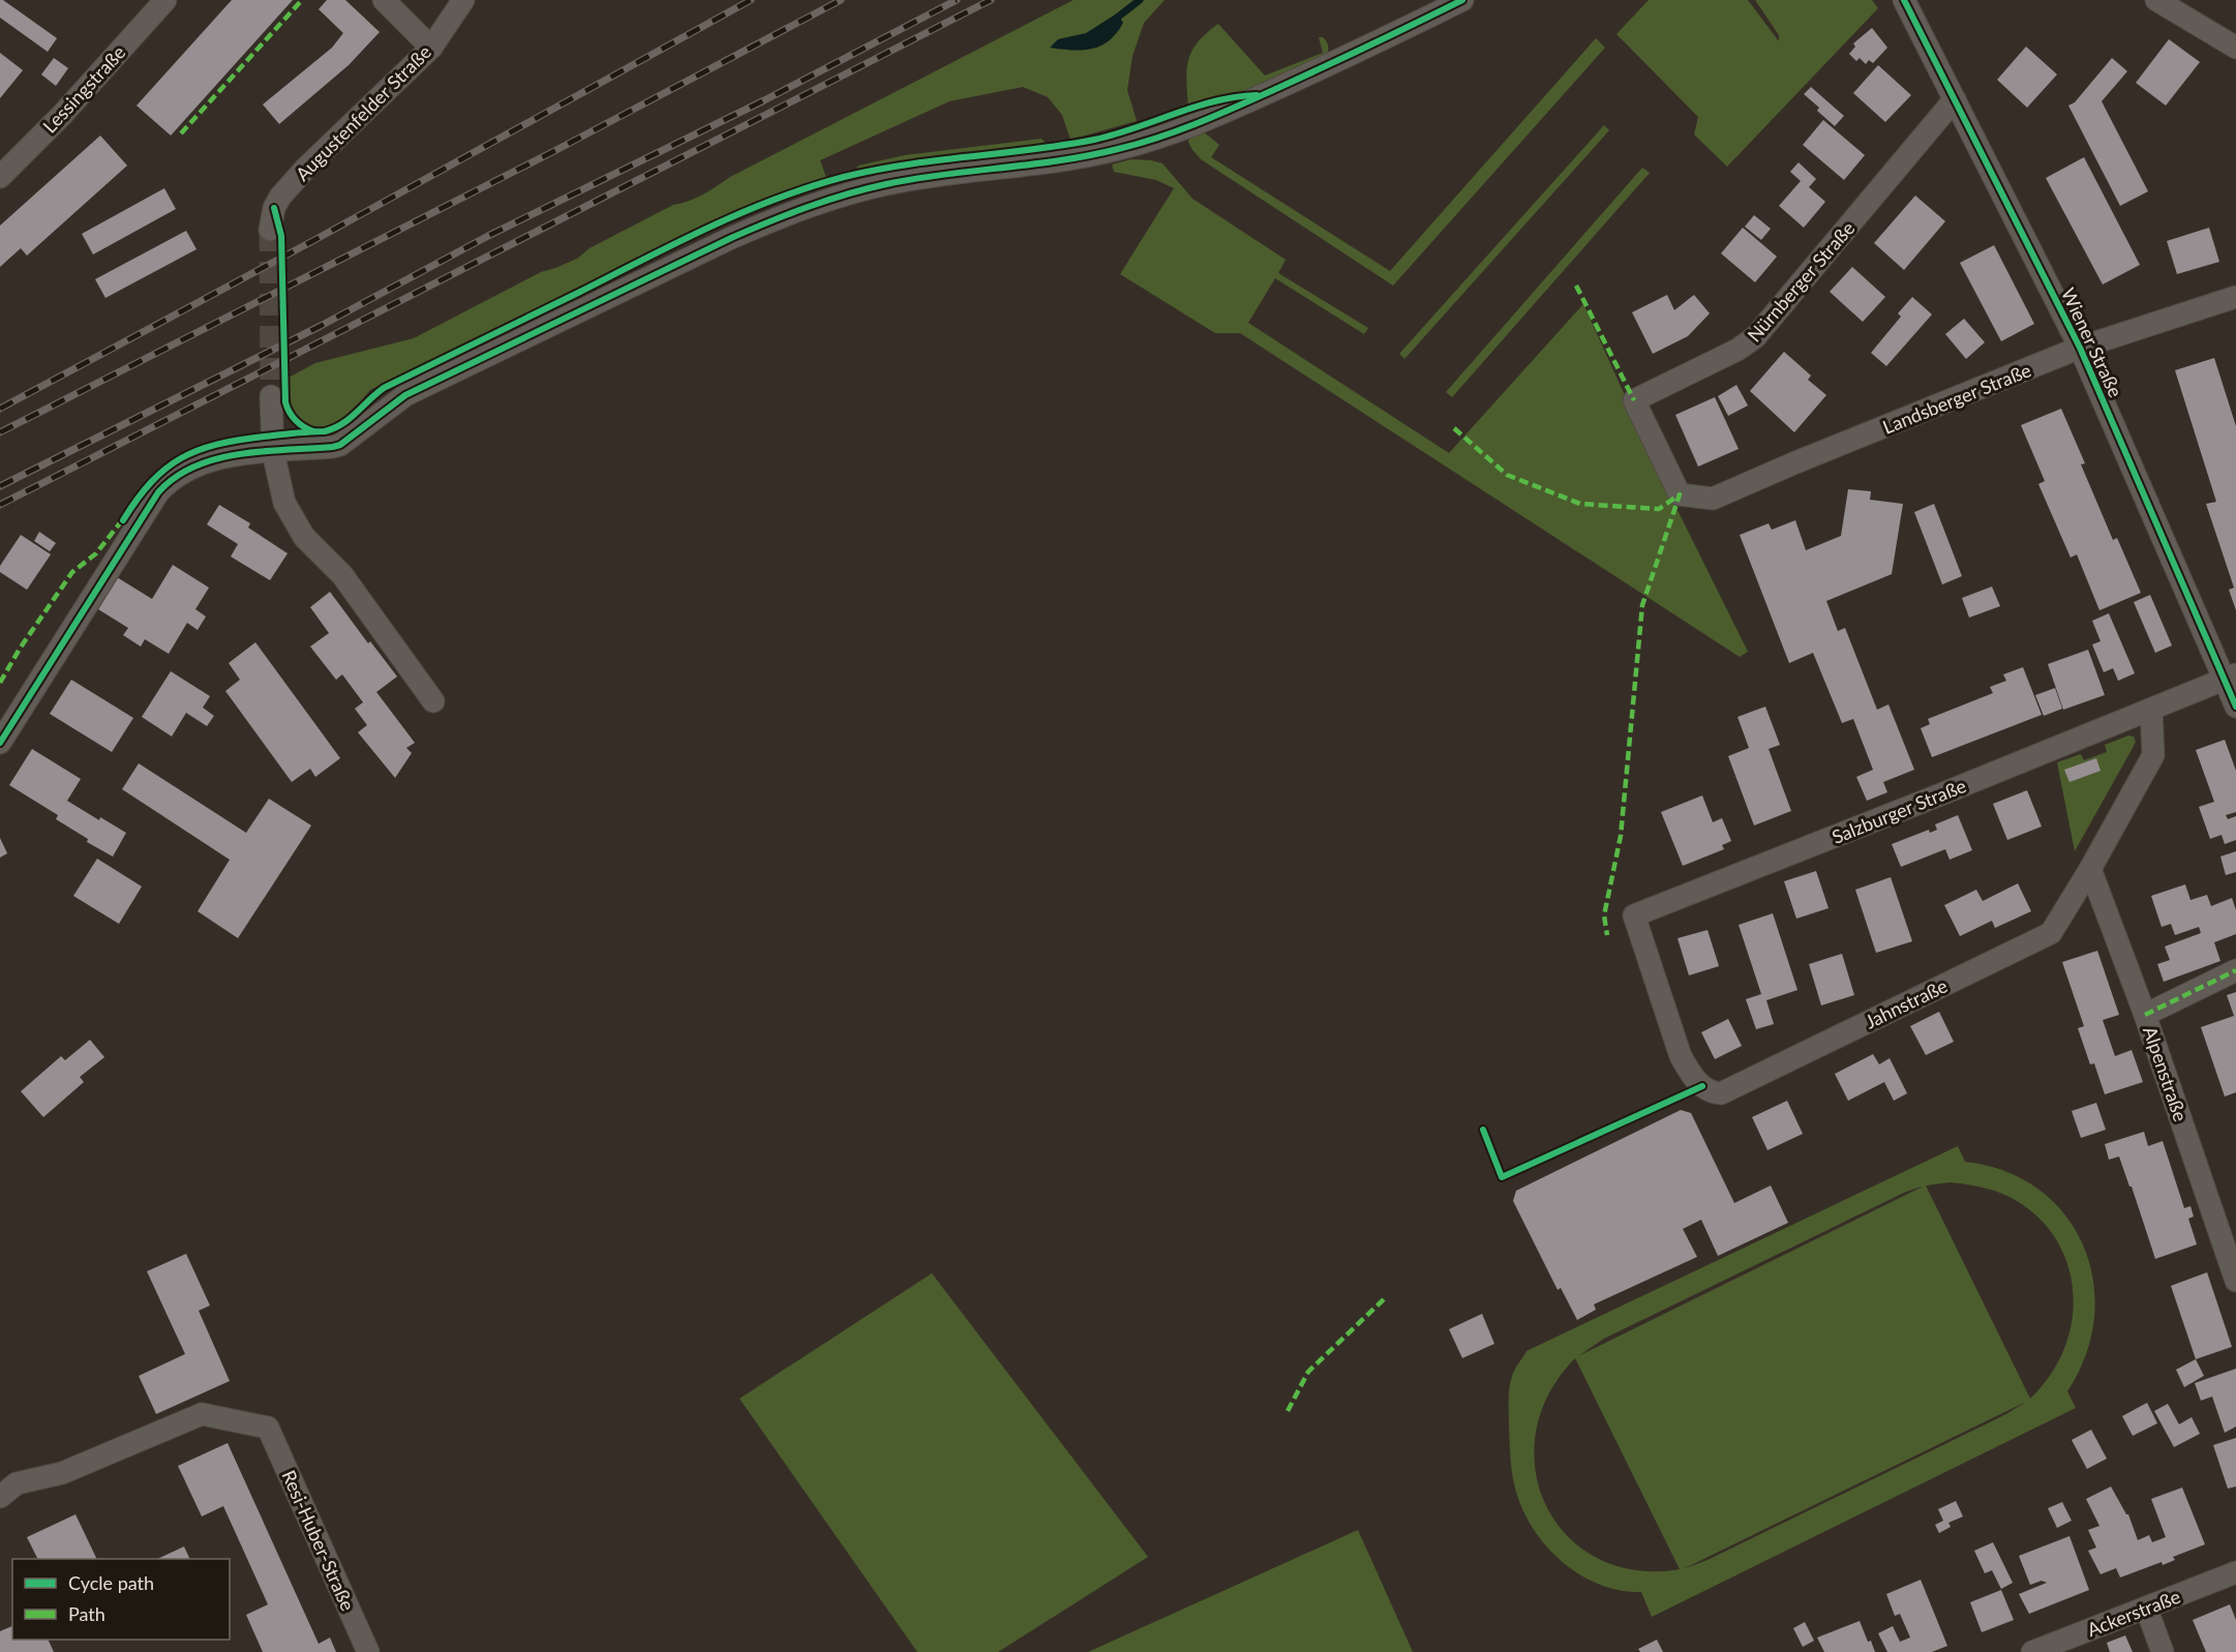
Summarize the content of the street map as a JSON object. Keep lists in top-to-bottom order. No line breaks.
{"streets":{"street":["Lessingstraße","Augustenfelder Straße","Nürnberger Straße","Wiener Straße","Landsberger Straße","Salzburger Straße","Jahnstraße","Alpenstraße","Resi-Huber-Straße","Ackerstraße"]},"crossings":[["Nürnberger Straße","Wiener Straße"],["Nürnberger Straße","Landsberger Straße"],["Wiener Straße","Landsberger Straße"],["Salzburger Straße","Jahnstraße"],["Jahnstraße","Alpenstraße"]],"legend":["Cycle path","Path"]}
